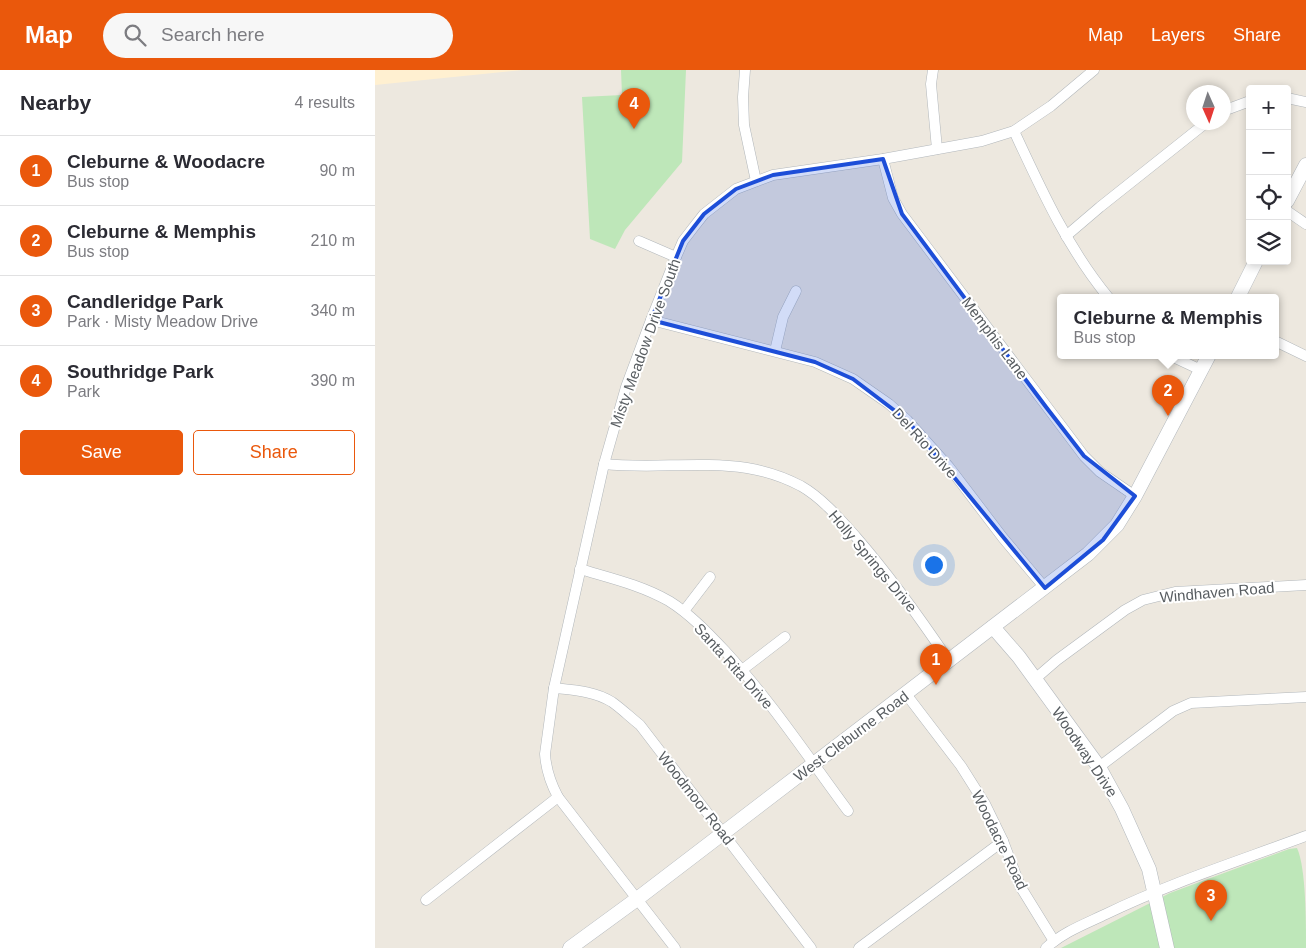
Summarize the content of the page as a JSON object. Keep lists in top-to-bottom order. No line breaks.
{"streets":{"street":["Memphis Lane","Misty Meadow Drive South","Del Rio Drive","Holly Springs Drive","Windhaven Road","Santa Rita Drive","West Cleburne Road","Woodway Drive","Woodmoor Road","Woodacre Road"]},"crossings":[["Memphis Lane","Misty Meadow Drive South"],["Memphis Lane","West Cleburne Road"],["Misty Meadow Drive South","Del Rio Drive"],["Misty Meadow Drive South","Holly Springs Drive"],["Misty Meadow Drive South","Santa Rita Drive"],["Misty Meadow Drive South","West Cleburne Road"],["Misty Meadow Drive South","Woodmoor Road"],["Del Rio Drive","West Cleburne Road"],["Holly Springs Drive","West Cleburne Road"],["Windhaven Road","Woodway Drive"],["Santa Rita Drive","West Cleburne Road"],["West Cleburne Road","Woodway Drive"],["West Cleburne Road","Woodmoor Road"],["West Cleburne Road","Woodacre Road"]],"north":"bottom","page":{"header":"Map","search":"Search here","nav":["Map","Layers","Share"],"heading":["Nearby","4 results"],"map_buttons":["+","−"],"pins":["4","2","1","3"],"list":[{"mark":"1","name":"Cleburne & Woodacre","note":"Bus stop","value":"90 m"},{"mark":"2","name":"Cleburne & Memphis","note":"Bus stop","value":"210 m"},{"mark":"3","name":"Candleridge Park","note":"Park · Misty Meadow Drive","value":"340 m"},{"mark":"4","name":"Southridge Park","note":"Park","value":"390 m"}],"popup":["Cleburne & Memphis","Bus stop"],"buttons":["Save","Share"]}}
